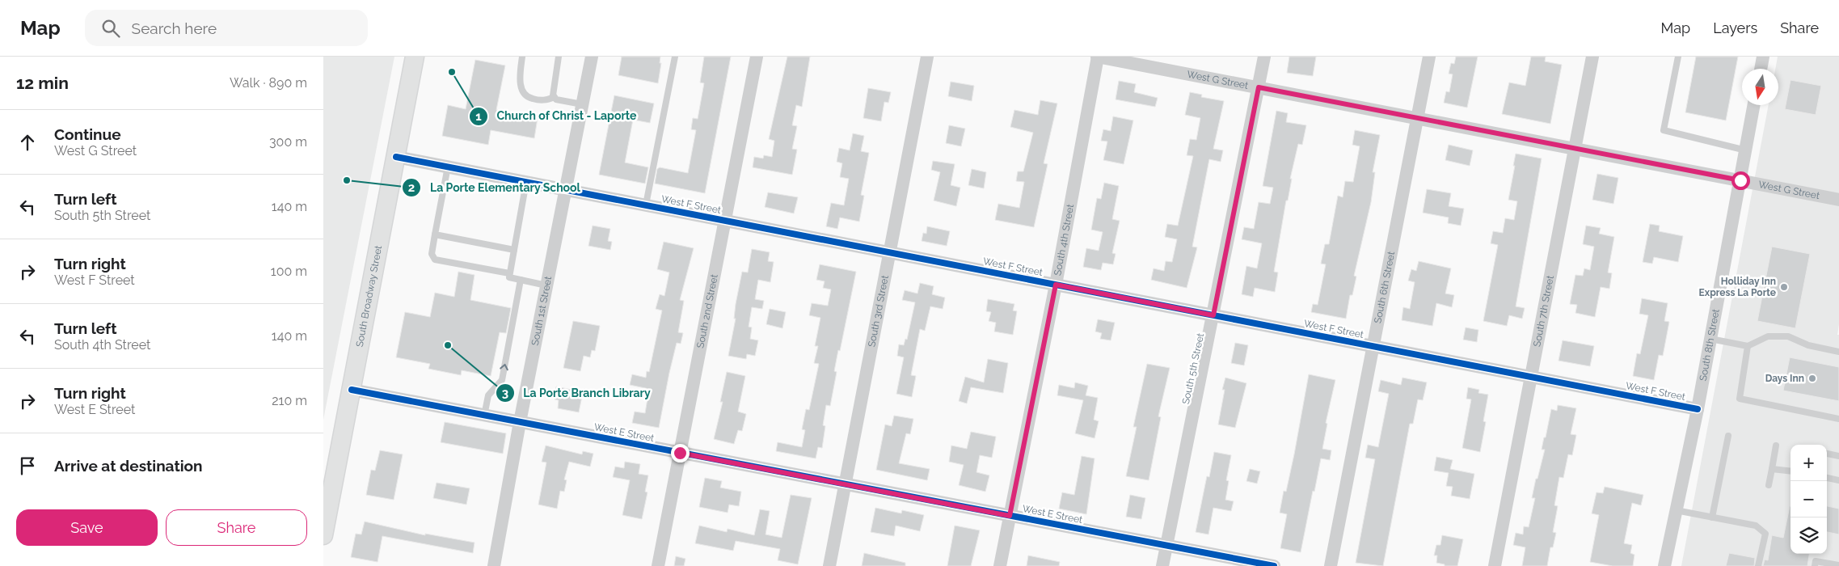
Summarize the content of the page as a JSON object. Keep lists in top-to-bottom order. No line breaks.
{"streets":{"main road":["South Broadway Street"],"street":["West G Street","West F Street","South 4th Street","South 6th Street","South 1st Street","South 2nd Street","South 3rd Street","South 7th Street","South 8th Street","South 5th Street","West E Street"]},"crossings":[["West G Street","South 4th Street"],["West G Street","South 6th Street"],["West G Street","South 7th Street"],["West G Street","South 8th Street"],["West G Street","South 5th Street"],["West F Street","South 4th Street"],["West F Street","South 6th Street"],["West F Street","South Broadway Street"],["West F Street","South 1st Street"],["West F Street","South 2nd Street"],["West F Street","South 3rd Street"],["West F Street","South 7th Street"],["West F Street","South 8th Street"],["West F Street","South 5th Street"],["South 4th Street","West E Street"],["South Broadway Street","West E Street"],["South 1st Street","West E Street"],["South 2nd Street","West E Street"],["South 3rd Street","West E Street"],["South 5th Street","West E Street"]],"places":["Church of Christ - Laporte","La Porte Elementary School","Holliday Inn Express La Porte","La Porte Branch Library","Days Inn"],"north":"bottom","page":{"header":"Map","search":"Search here","nav":["Map","Layers","Share"],"heading":["12 min","Walk · 890 m"],"list":[["Continue","West G Street","300 m"],["Turn left","South 5th Street","140 m"],["Turn right","West F Street","100 m"],["Turn left","South 4th Street","140 m"],["Turn right","West E Street","210 m"],"Arrive at destination"],"map_buttons":["+","−"],"buttons":["Save","Share"]}}
